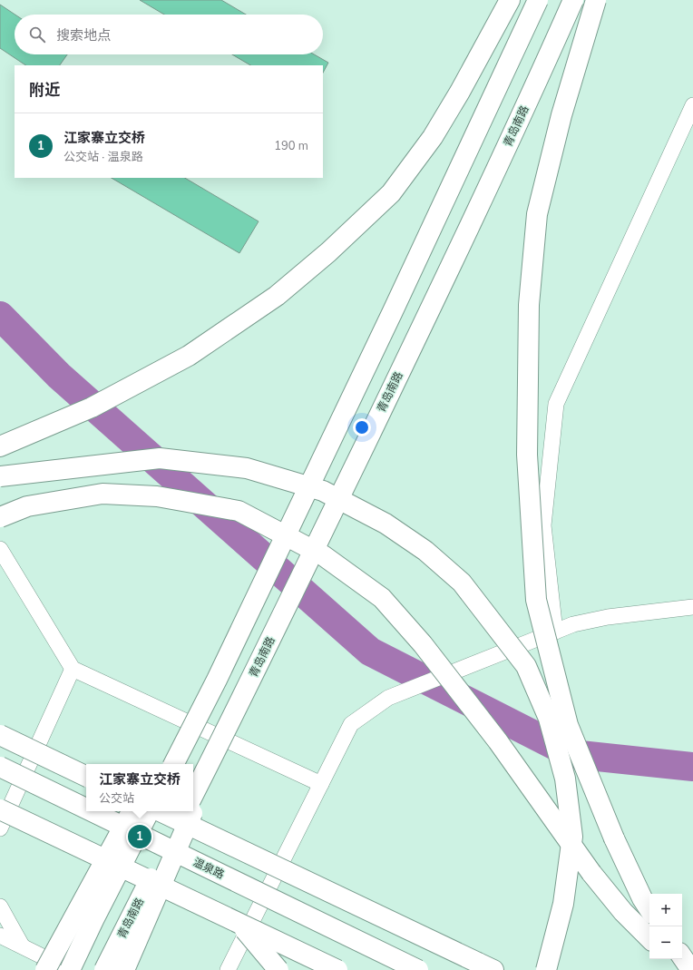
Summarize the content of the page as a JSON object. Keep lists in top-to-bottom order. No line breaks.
{"streets":{"main road":["青岛南路","温泉路"]},"page":{"search":"搜索地点","heading":"附近","list":[{"mark":"1","name":"江家寨立交桥","note":"公交站 · 温泉路","value":"190 m"}],"popup":["江家寨立交桥","公交站"],"pins":"1","map_buttons":["+","−"]}}
